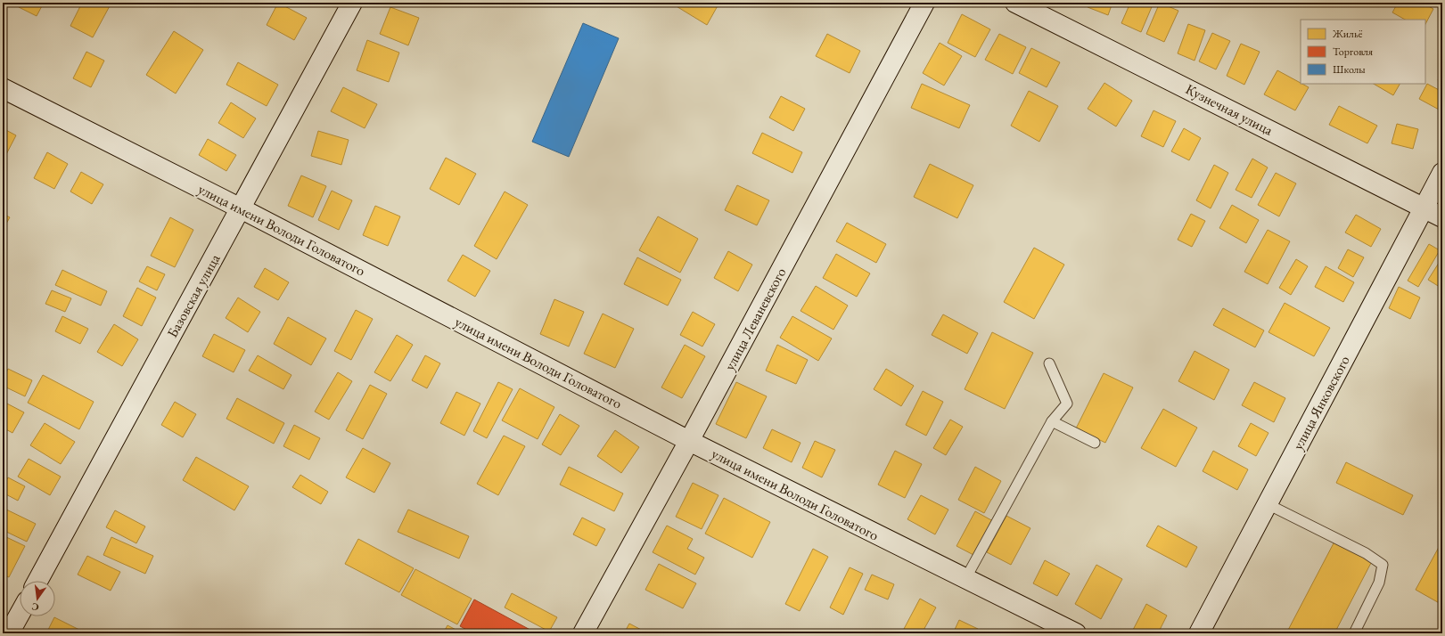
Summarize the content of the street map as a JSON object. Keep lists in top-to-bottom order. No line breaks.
{"streets":{"street":["Кузнечная улица","улица имени Володи Головатого","Базовская улица","улица Леваневского","улица Янковского"]},"crossings":[["Кузнечная улица","улица Янковского"],["улица имени Володи Головатого","Базовская улица"],["улица имени Володи Головатого","улица Леваневского"]],"legend":["Жильё","Торговля","Школы"],"north":"bottom"}
